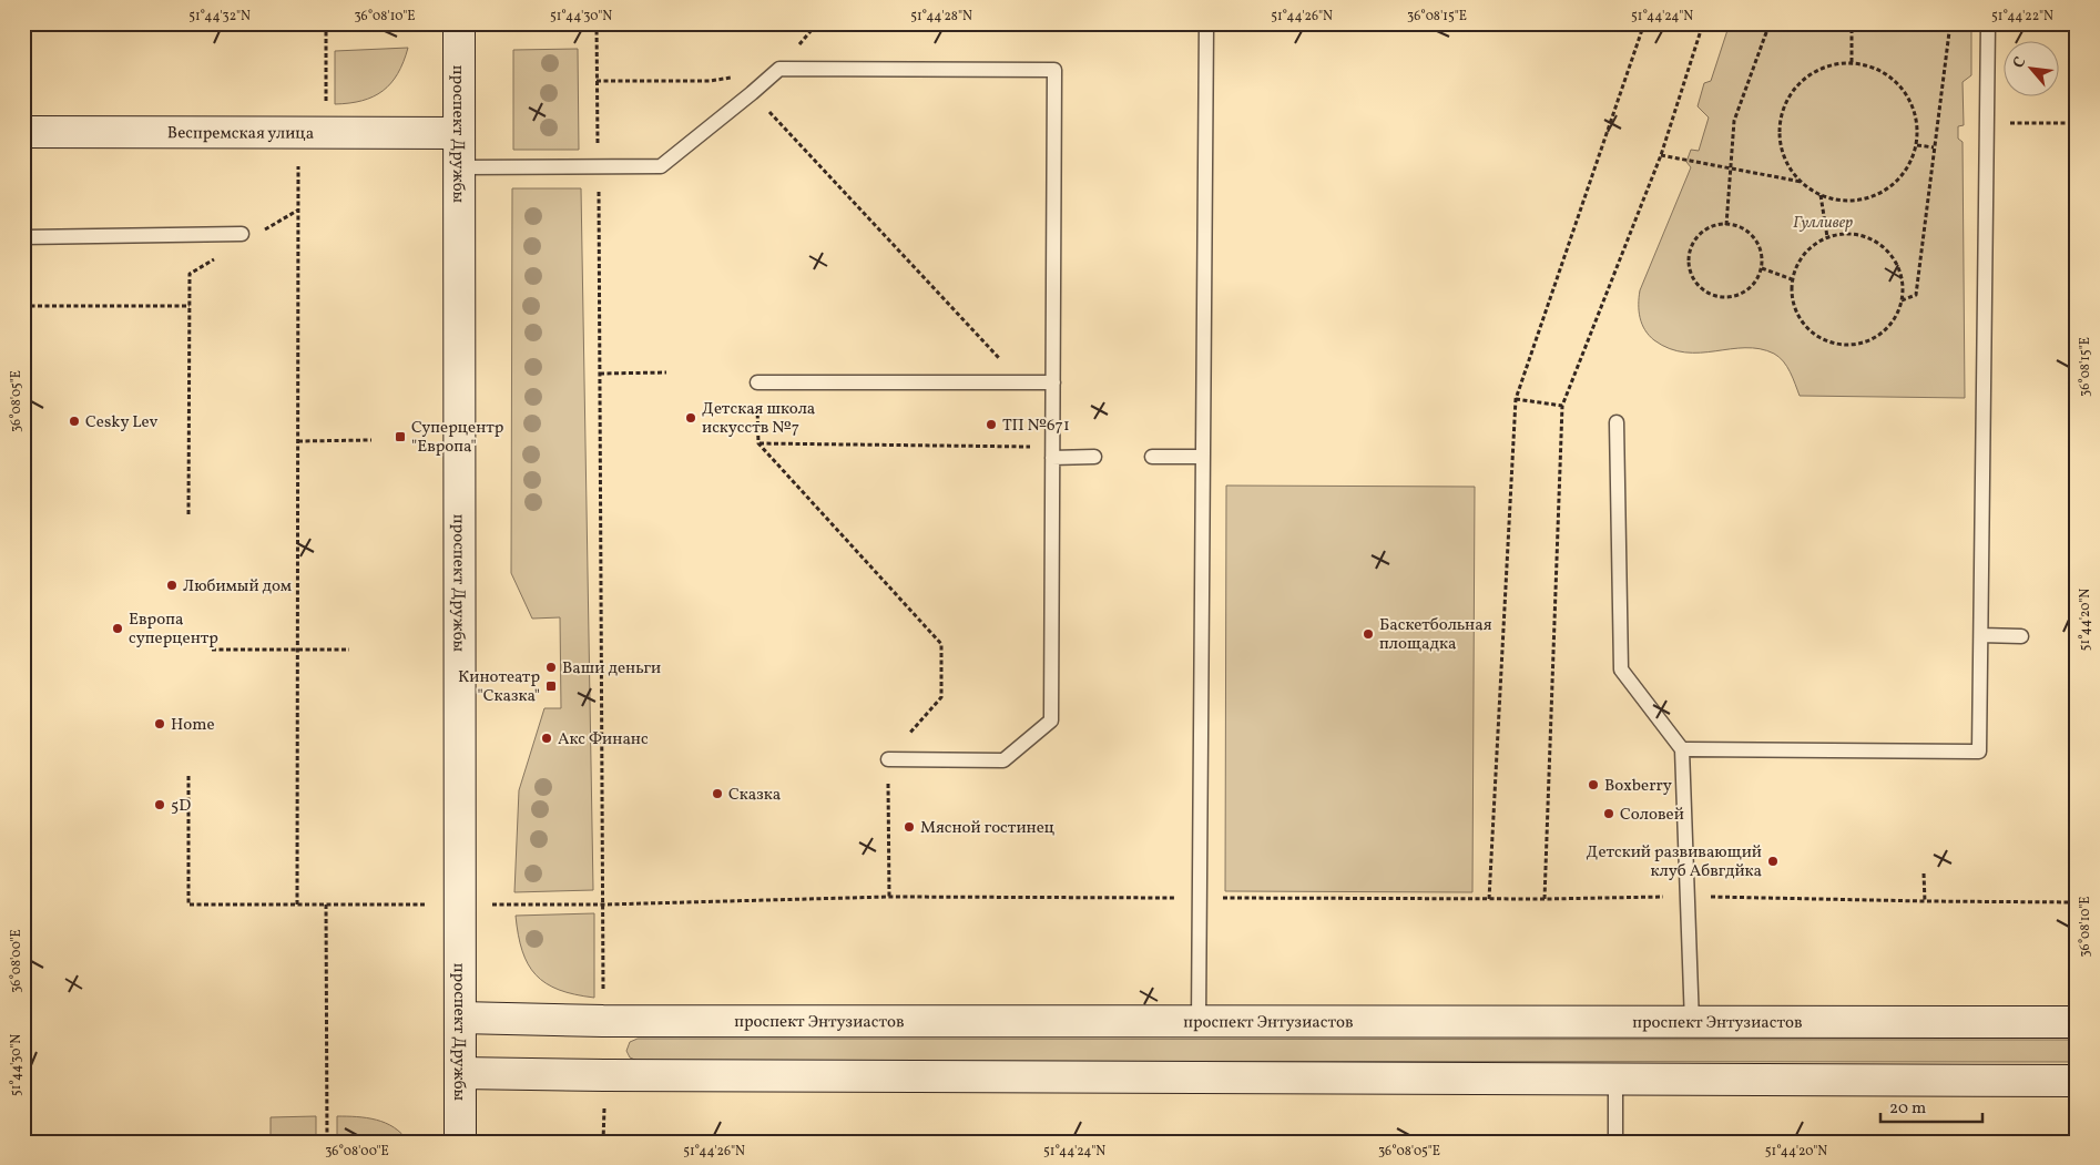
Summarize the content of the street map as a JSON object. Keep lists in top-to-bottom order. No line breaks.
{"streets":{"main road":["Веспремская улица","проспект Дружбы","проспект Энтузиастов"]},"crossings":[["Веспремская улица","проспект Дружбы"],["проспект Дружбы","проспект Энтузиастов"]],"parks":["Гулливер"],"places":{"other":["Детская школа искусств №7","Cesky Lev","ТП №671","Любимый дом","Европа суперцентр","Баскетбольная площадка","Ваши деньги","Home","Акс Финанс","Boxberry","Сказка","5D","Соловей","Мясной гостинец","Детский развивающий клуб Абвгдйка"],"transit":["Суперцентр \"Европа\"","Кинотеатр \"Сказка\""]},"scale_bar":"20 m","north":"top left","coordinates":["51°44'32\"N","36°08'10\"E","51°44'30\"N","51°44'28\"N","51°44'26\"N","36°08'15\"E","51°44'24\"N","51°44'22\"N","36°08'05\"E","51°44'20\"N","36°08'00\"E"]}
